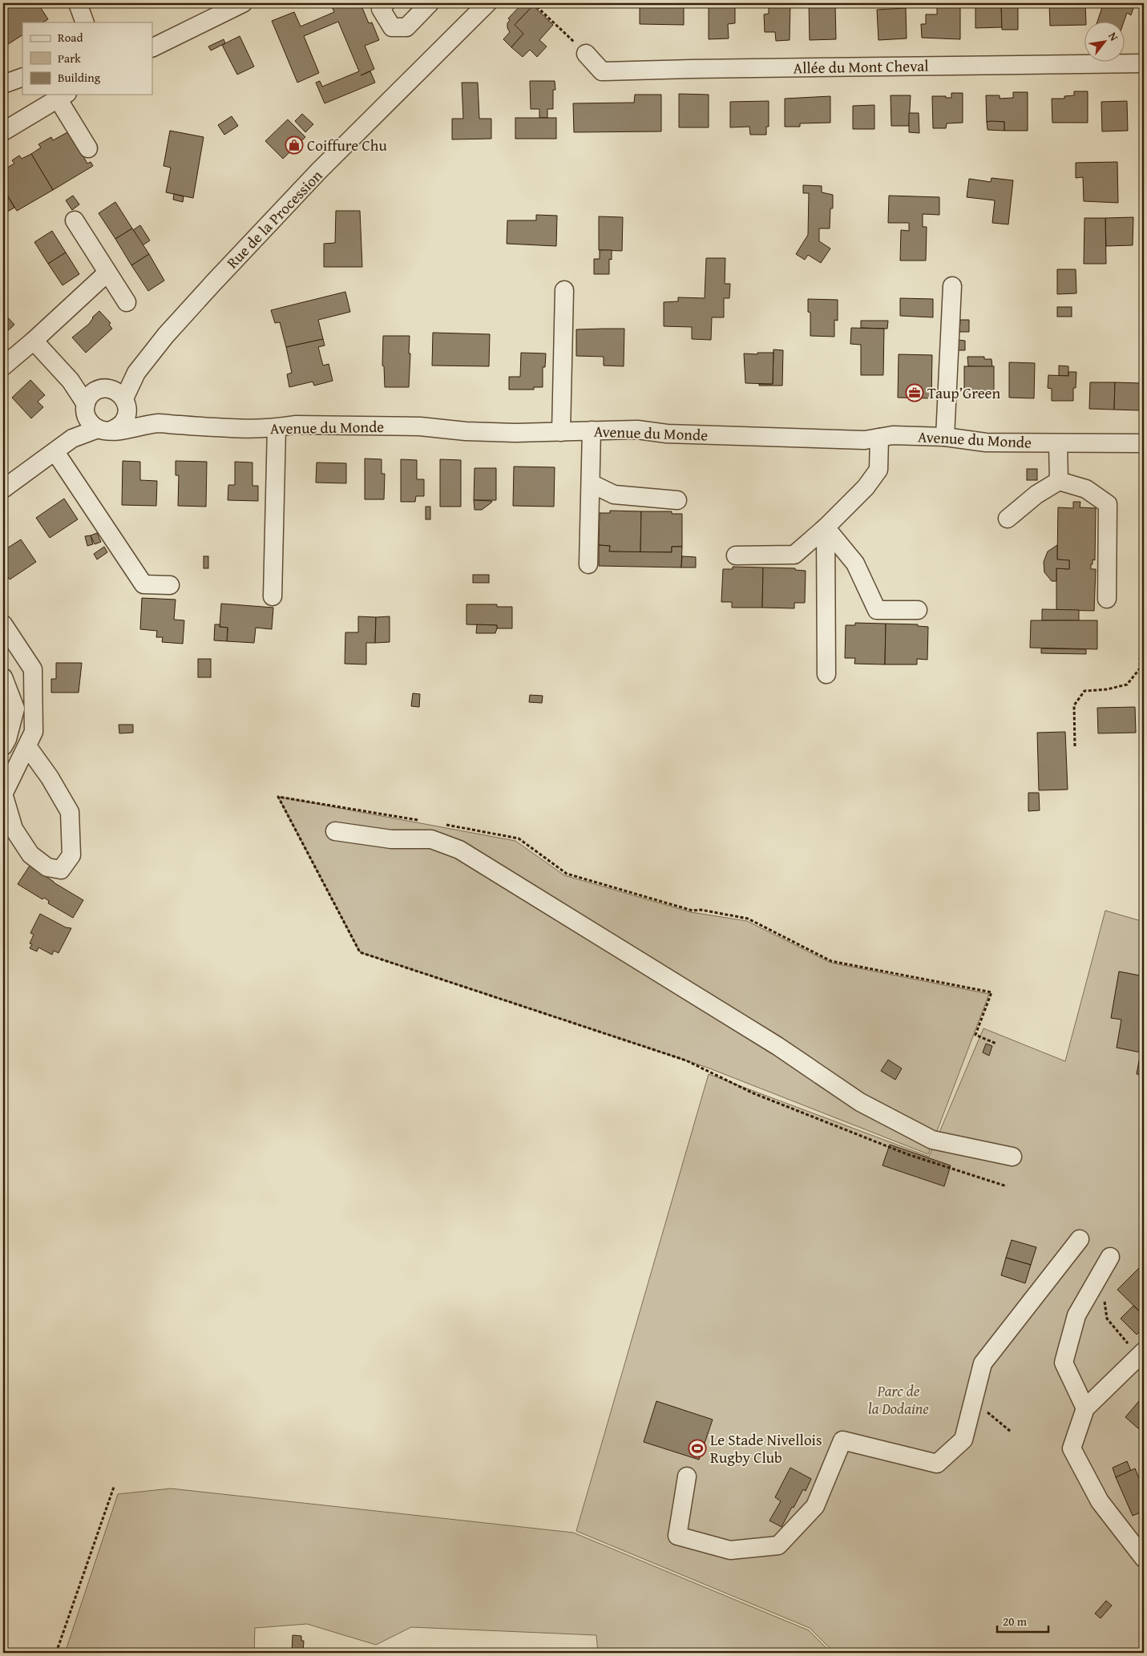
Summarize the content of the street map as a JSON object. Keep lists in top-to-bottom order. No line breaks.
{"streets":{"street":["Allée du Mont Cheval","Rue de la Procession","Avenue du Monde"]},"crossings":[["Rue de la Procession","Avenue du Monde"]],"parks":["Parc de la Dodaine"],"places":{"shop":["Coiffure Chu"],"office":["Taup’Green"],"sports":["Le Stade Nivellois Rugby Club"]},"legend":["Road","Park","Building"],"scale_bar":"20 m","north":"top right"}
